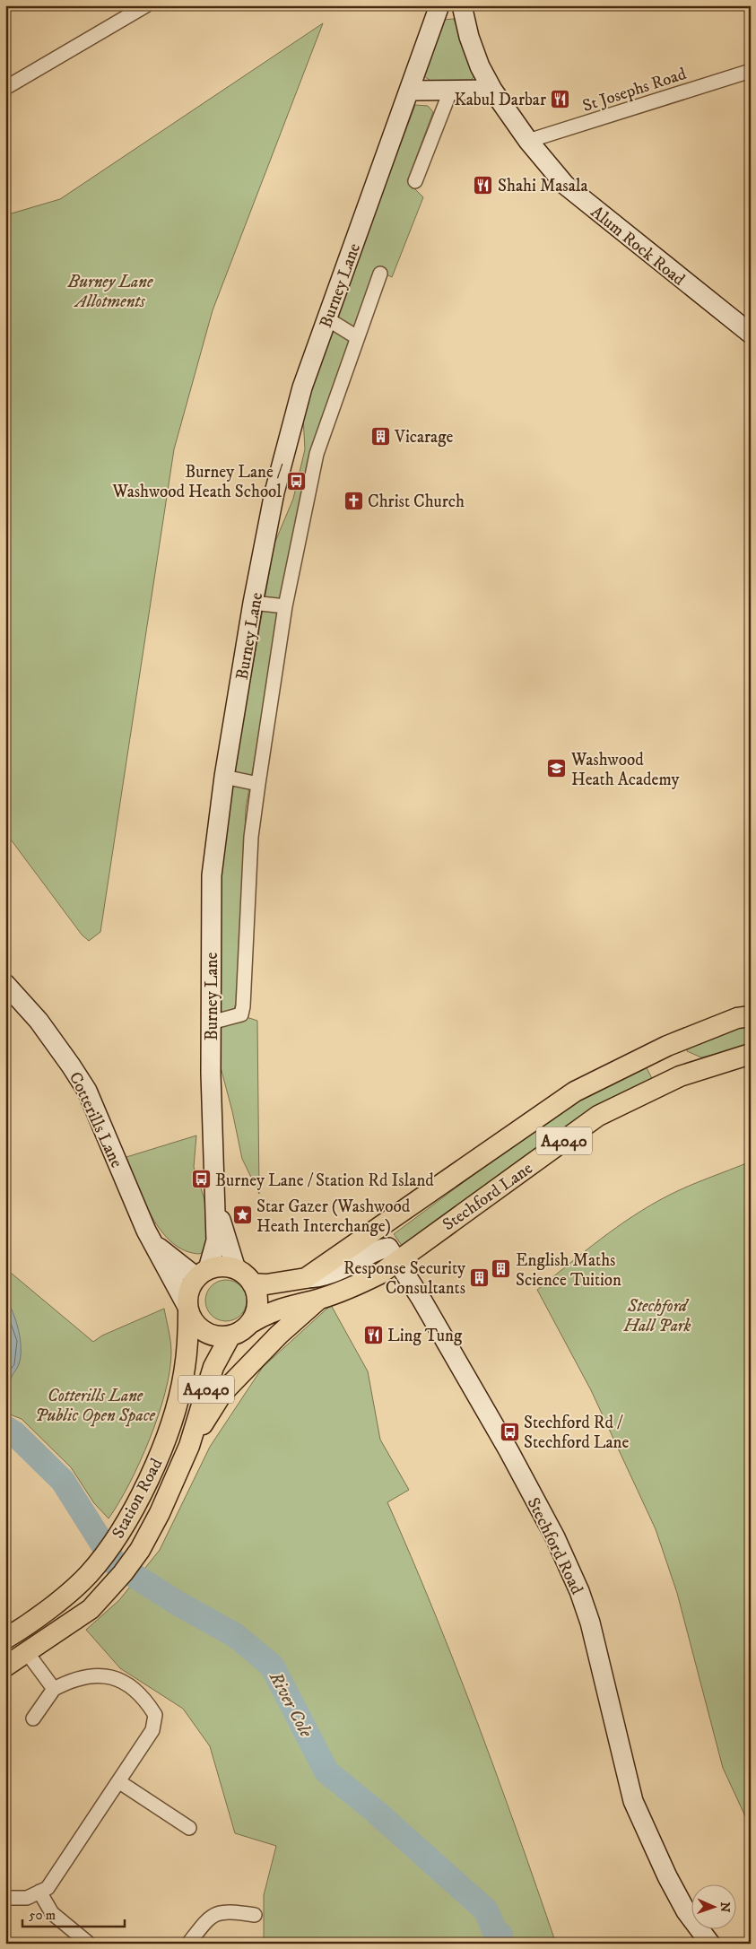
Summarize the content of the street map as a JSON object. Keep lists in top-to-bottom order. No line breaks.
{"streets":{"main road":["A4040","Stechford Lane","Station Road"],"street":["St Josephs Road","Alum Rock Road","Burney Lane","Cotterills Lane","Stechford Road"]},"crossings":[["St Josephs Road","Alum Rock Road"],["Burney Lane","Cotterills Lane"],["Burney Lane","A4040"],["Burney Lane","Stechford Lane"],["Burney Lane","Station Road"],["Cotterills Lane","A4040"],["Cotterills Lane","Stechford Lane"],["Cotterills Lane","Station Road"],["A4040","Stechford Lane"],["A4040","Station Road"],["Stechford Lane","Station Road"],["Stechford Lane","Stechford Road"]],"water":["River Cole"],"parks":["Burney Lane Allotments","Stechford Hall Park","Cotterills Lane Public Open Space"],"places":{"restaurant":["Kabul Darbar","Shahi Masala","Ling Tung"],"building":["Vicarage","English Maths Science Tuition","Response Security Consultants"],"bus stop":["Burney Lane / Washwood Heath School","Burney Lane / Station Rd Island","Stechford Rd / Stechford Lane"],"church":["Christ Church"],"school or university":["Washwood Heath Academy"],"place":["Star Gazer (Washwood Heath Interchange)"]},"scale_bar":"50 m","north":"right"}
